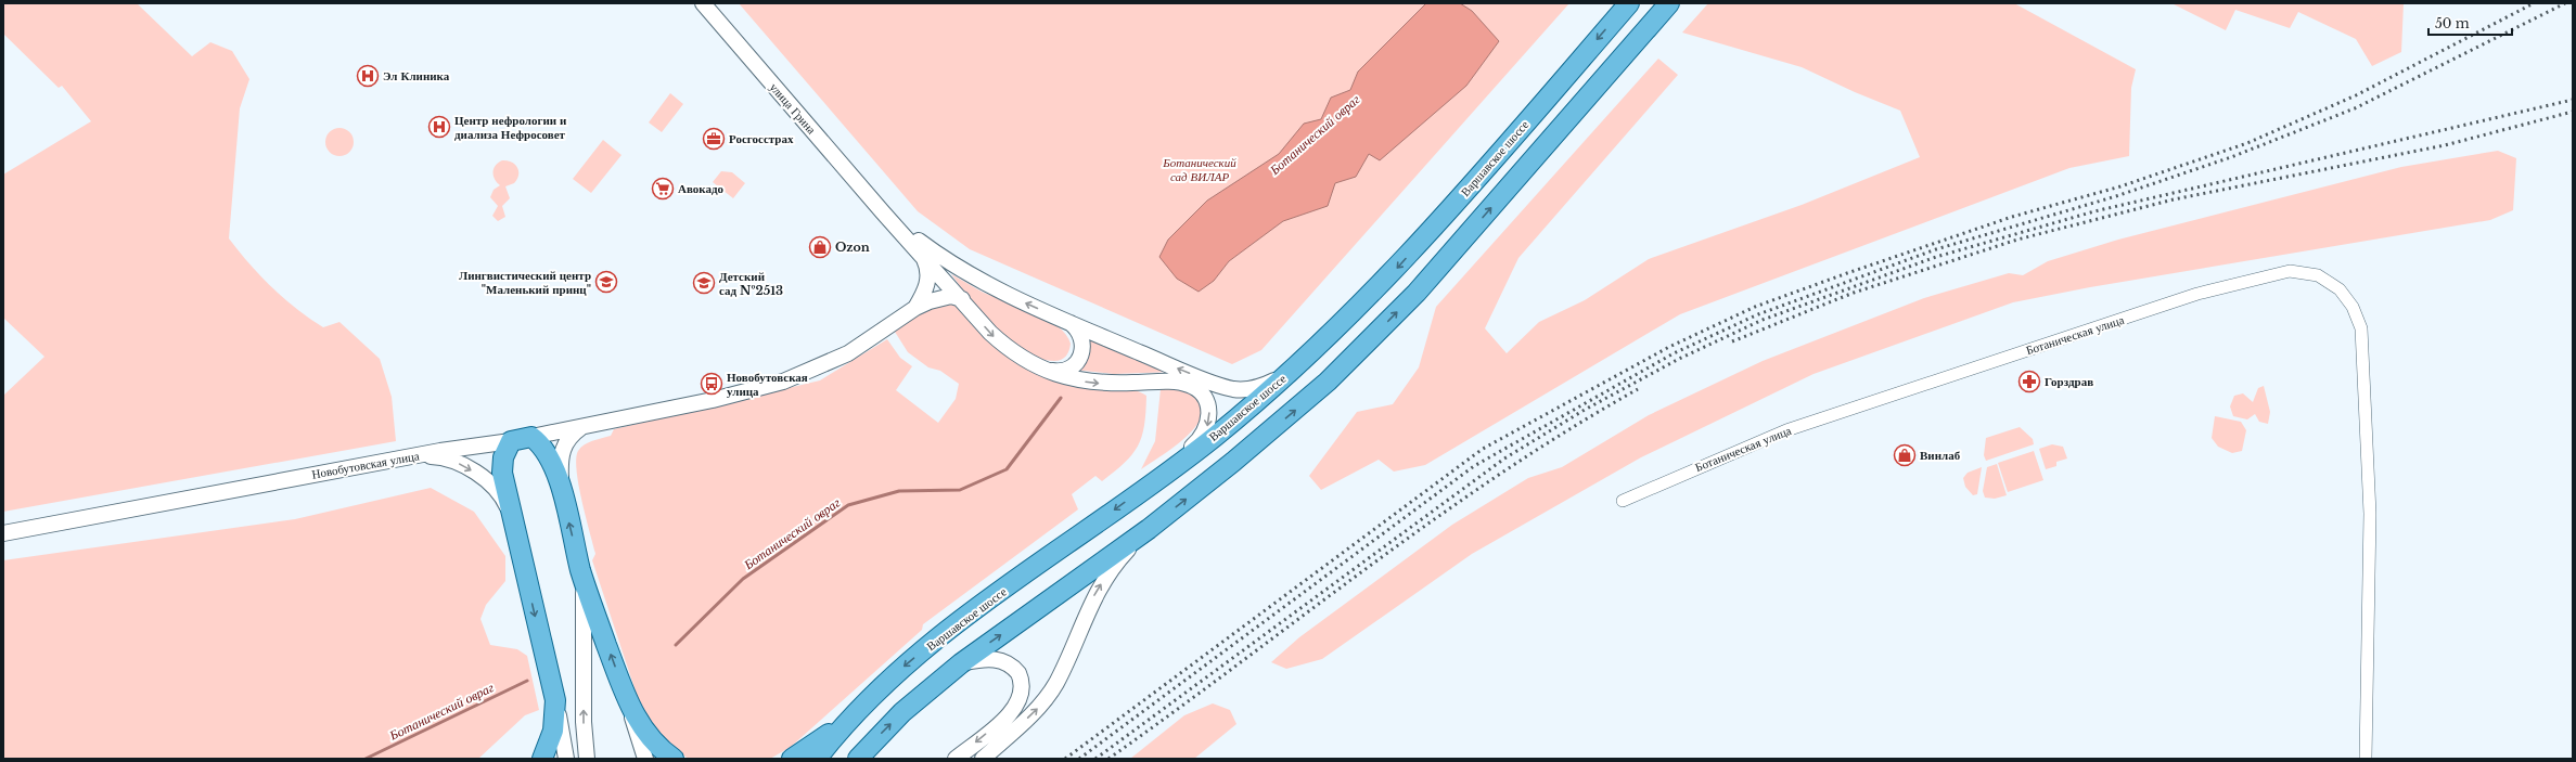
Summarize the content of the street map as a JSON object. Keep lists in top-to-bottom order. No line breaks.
{"streets":{"main road":["Варшавское шоссе","Новобутовская улица"],"street":["улица Грина","Ботаническая улица"]},"crossings":[["улица Грина","Варшавское шоссе"],["улица Грина","Новобутовская улица"]],"water":["Ботанический овраг"],"parks":["Ботанический сад ВИЛАР"],"places":{"hospital":["Эл Клиника","Центр нефрологии и диализа Нефросовет"],"office":["Росгосстрах"],"supermarket":["Авокадо"],"shop":["Ozon","Винлаб"],"school or university":["Лингвистический центр \"Маленький принц\"","Детский сад №2513"],"pharmacy":["Горздрав"],"bus stop":["Новобутовская улица"]},"scale_bar":"50 m"}
